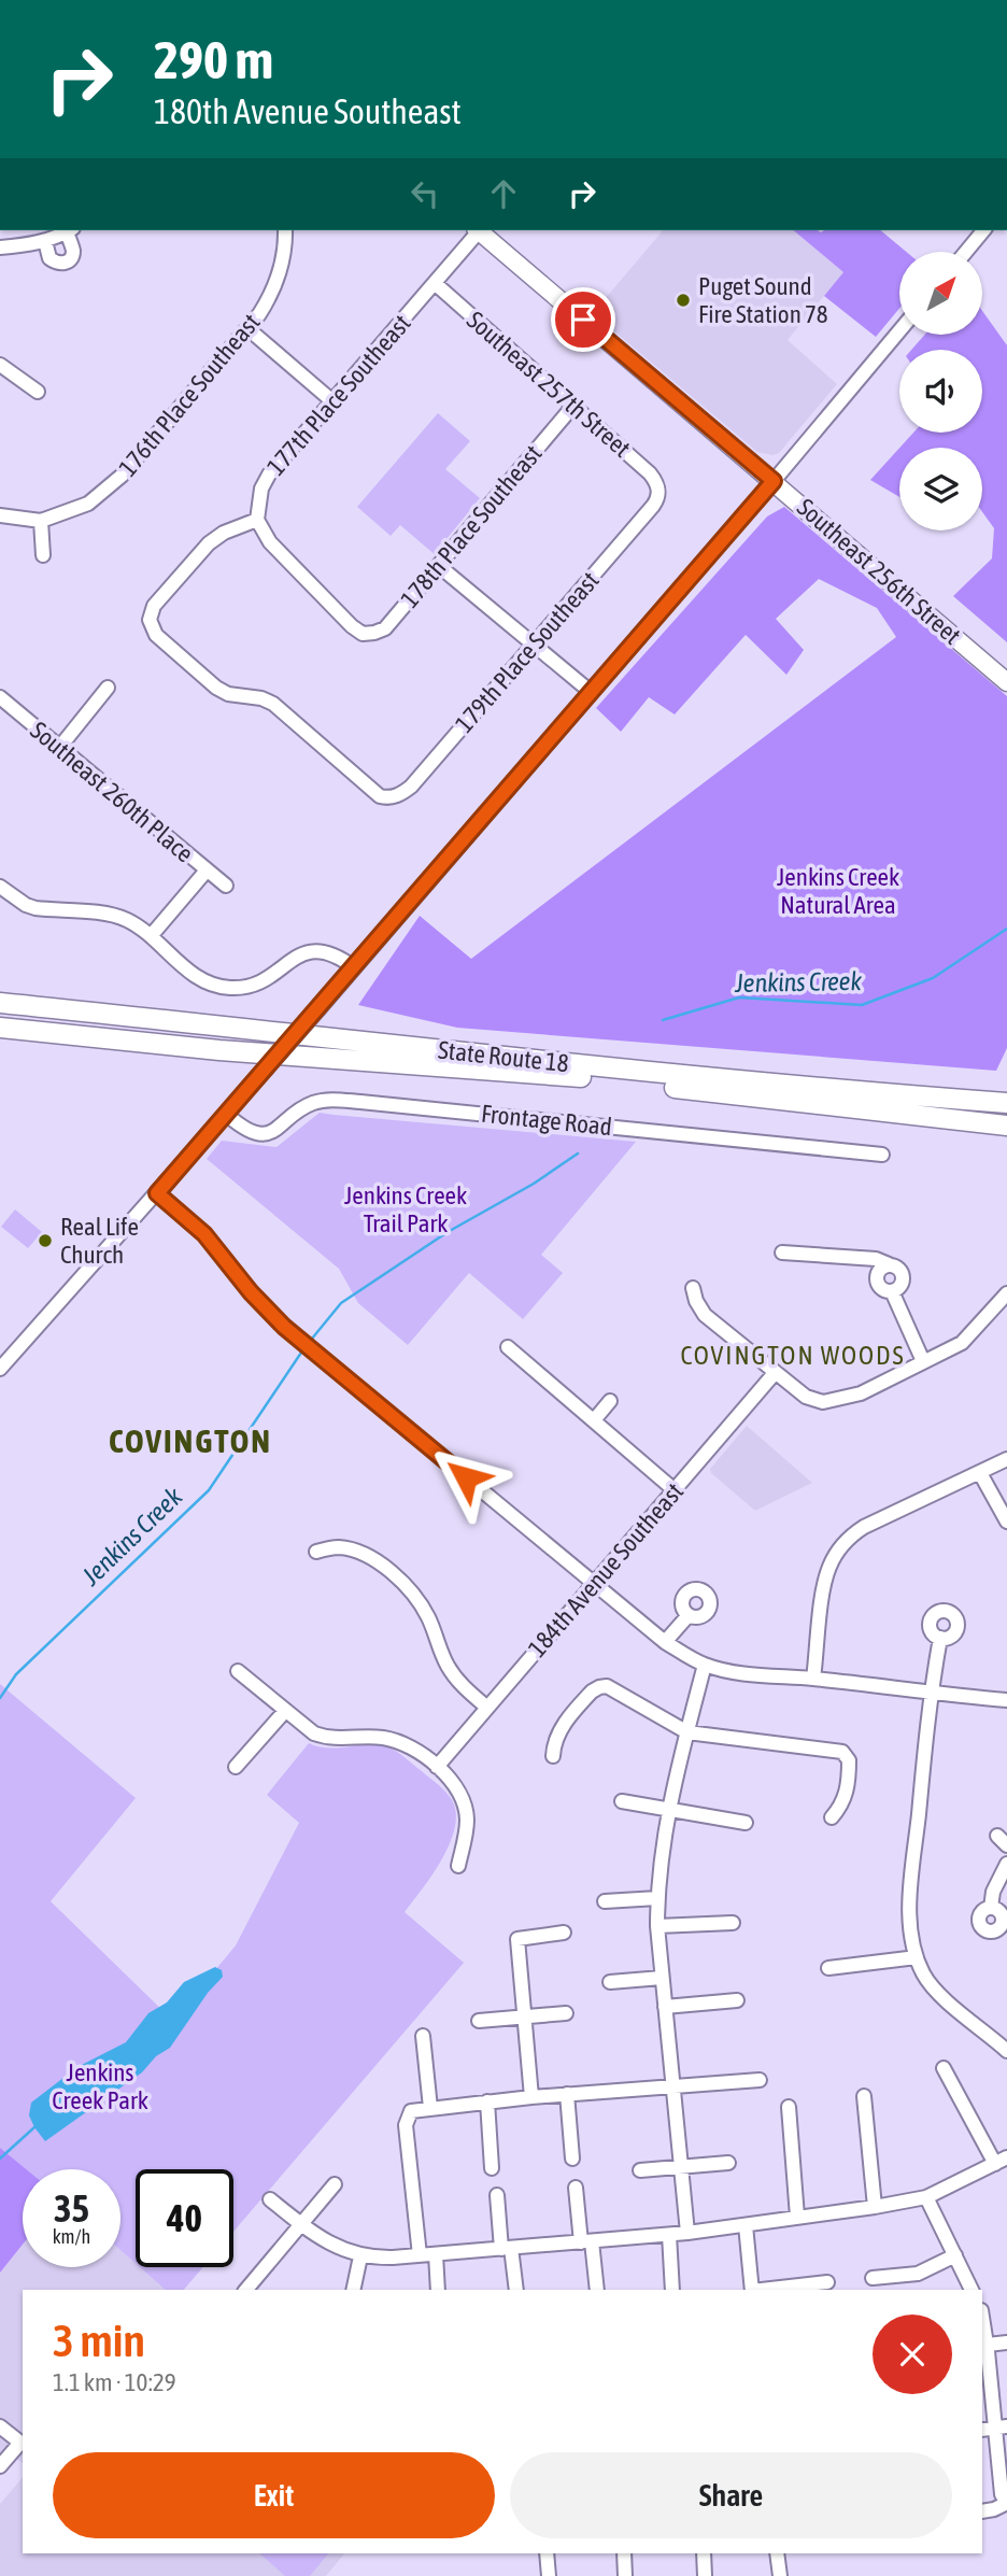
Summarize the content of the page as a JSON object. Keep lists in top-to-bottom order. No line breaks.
{"streets":{"highway":["State Route 18"],"main road":["Southeast 256th Street"],"street":["Southeast 257th Street","176th Place Southeast","177th Place Southeast","178th Place Southeast","179th Place Southeast","Southeast 260th Place","Frontage Road","184th Avenue Southeast"]},"crossings":[["Southeast 257th Street","177th Place Southeast"],["Southeast 257th Street","178th Place Southeast"],["Southeast 257th Street","179th Place Southeast"],["177th Place Southeast","178th Place Southeast"],["177th Place Southeast","179th Place Southeast"],["178th Place Southeast","179th Place Southeast"]],"districts":["COVINGTON WOODS","COVINGTON"],"water":["Jenkins Creek"],"parks":["Jenkins Creek Natural Area","Jenkins Creek Trail Park","Jenkins Creek Park"],"places":["Puget Sound Fire Station 78","Real Life Church"],"north":"top right","page":{"turn":["290 m","180th Avenue Southeast"],"speed":"35 km/h","limit":"40","heading":["3 min","1.1 km · 10:29"],"buttons":["Exit","Share"]}}
